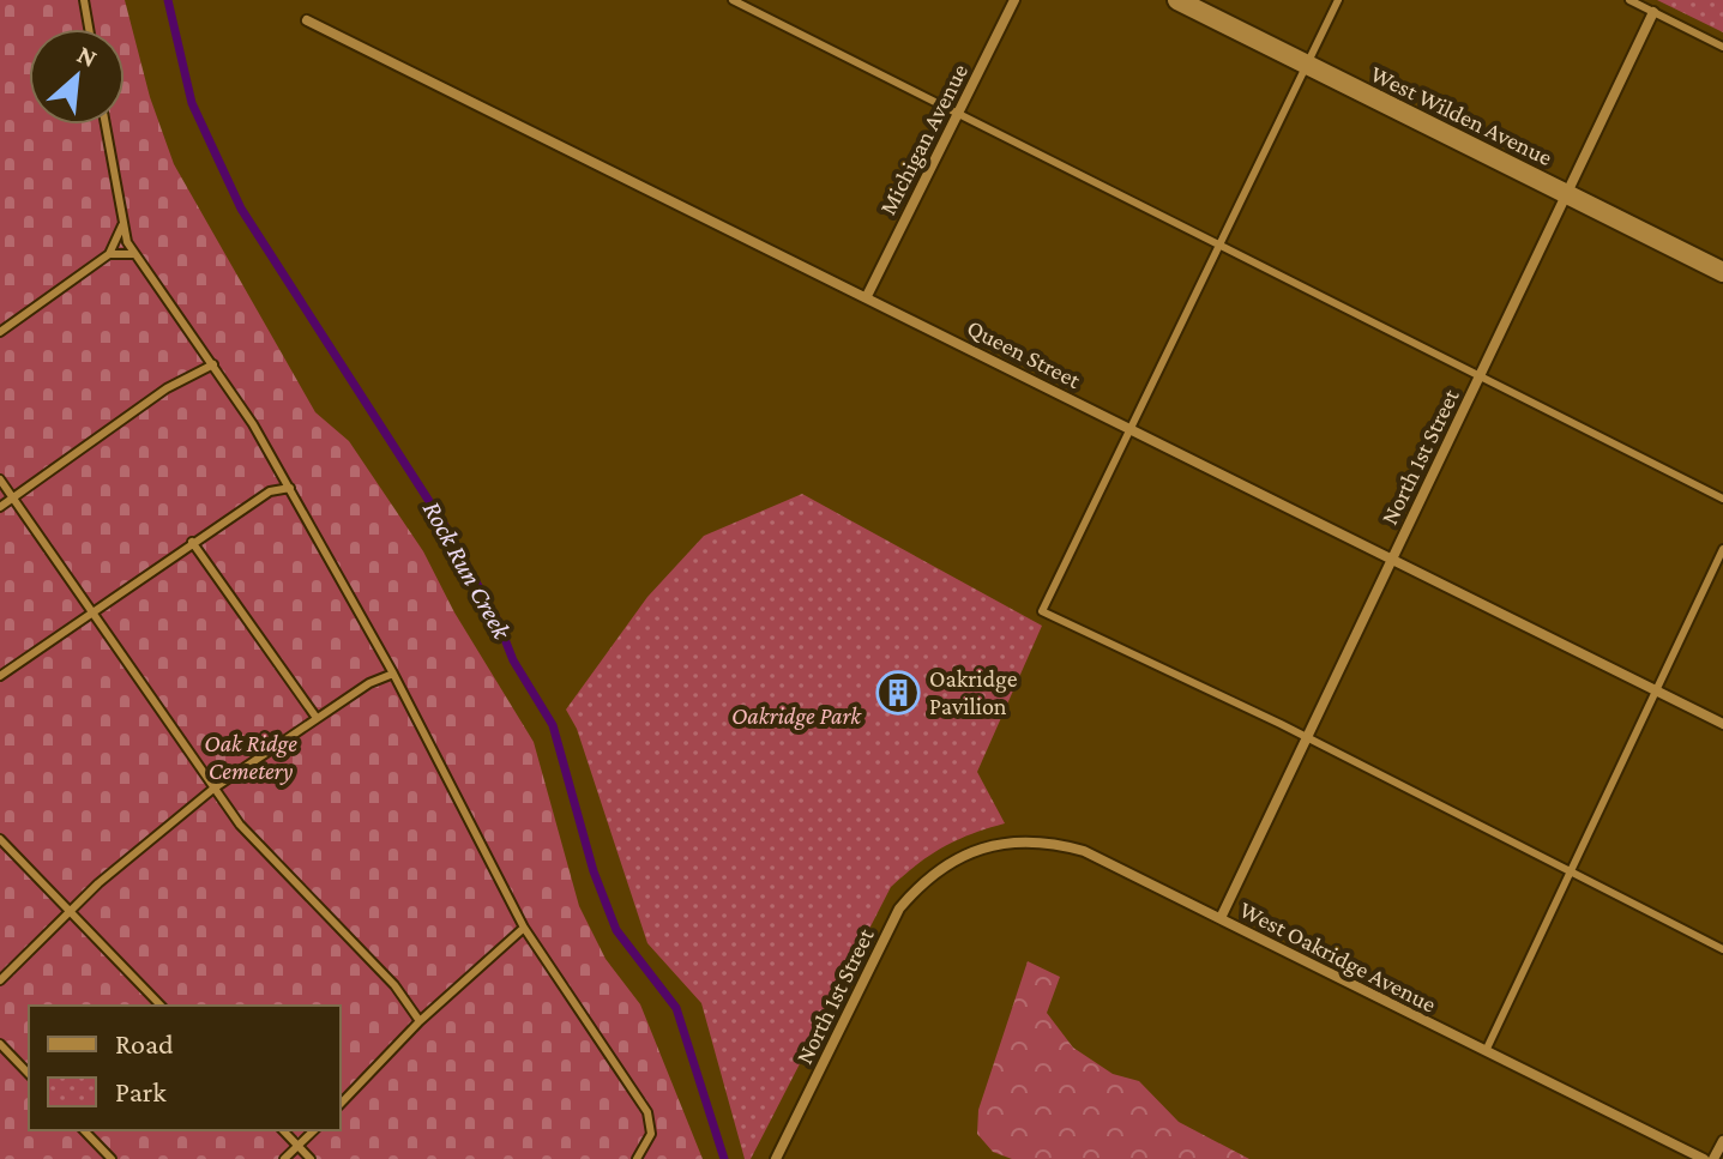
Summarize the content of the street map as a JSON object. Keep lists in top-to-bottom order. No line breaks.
{"streets":{"street":["West Wilden Avenue","Michigan Avenue","Queen Street","North 1st Street","West Oakridge Avenue"]},"crossings":[["West Wilden Avenue","North 1st Street"],["Michigan Avenue","Queen Street"],["Queen Street","North 1st Street"],["North 1st Street","West Oakridge Avenue"]],"water":["Rock Run Creek"],"parks":["Oakridge Park","Oak Ridge Cemetery"],"places":{"building":["Oakridge Pavilion"]},"legend":["Road","Park"],"north":"top right"}
